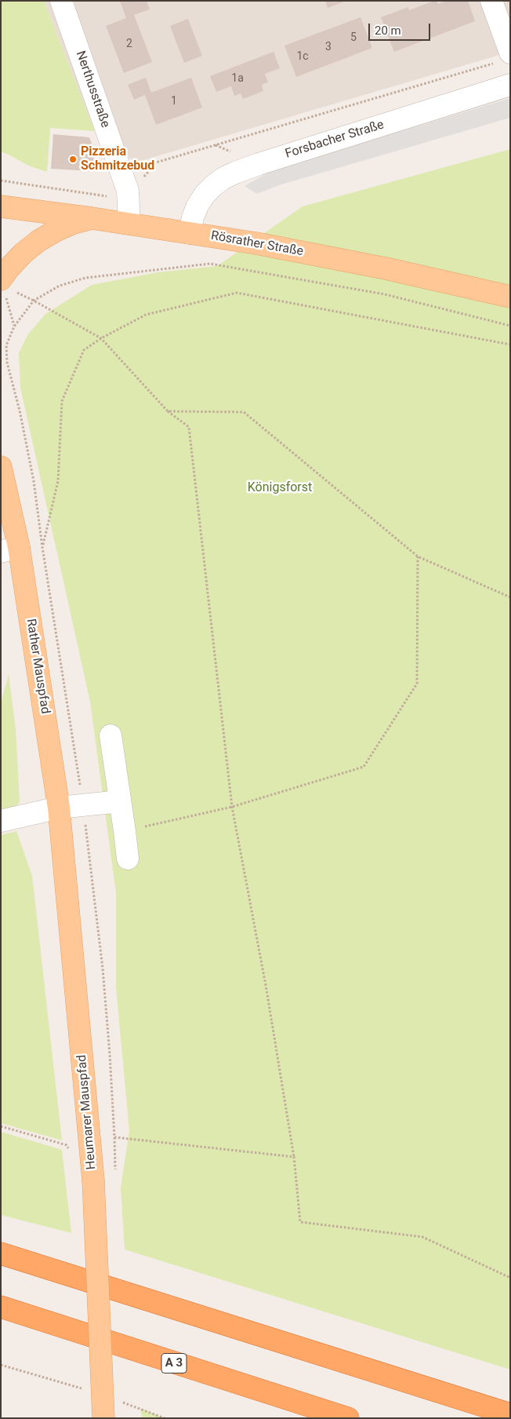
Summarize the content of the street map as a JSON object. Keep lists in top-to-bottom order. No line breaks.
{"streets":{"highway":["A 3"],"main road":["Rösrather Straße","Rather Mauspfad","Heumarer Mauspfad"],"street":["Nerthusstraße","Forsbacher Straße"]},"crossings":[["Nerthusstraße","Rösrather Straße"],["Forsbacher Straße","Rösrather Straße"],["Rather Mauspfad","Heumarer Mauspfad"]],"parks":["Königsforst"],"places":["Pizzeria Schmitzebud"],"house_numbers":["5","2","3","1c","1a","1"],"scale_bar":"20 m"}
